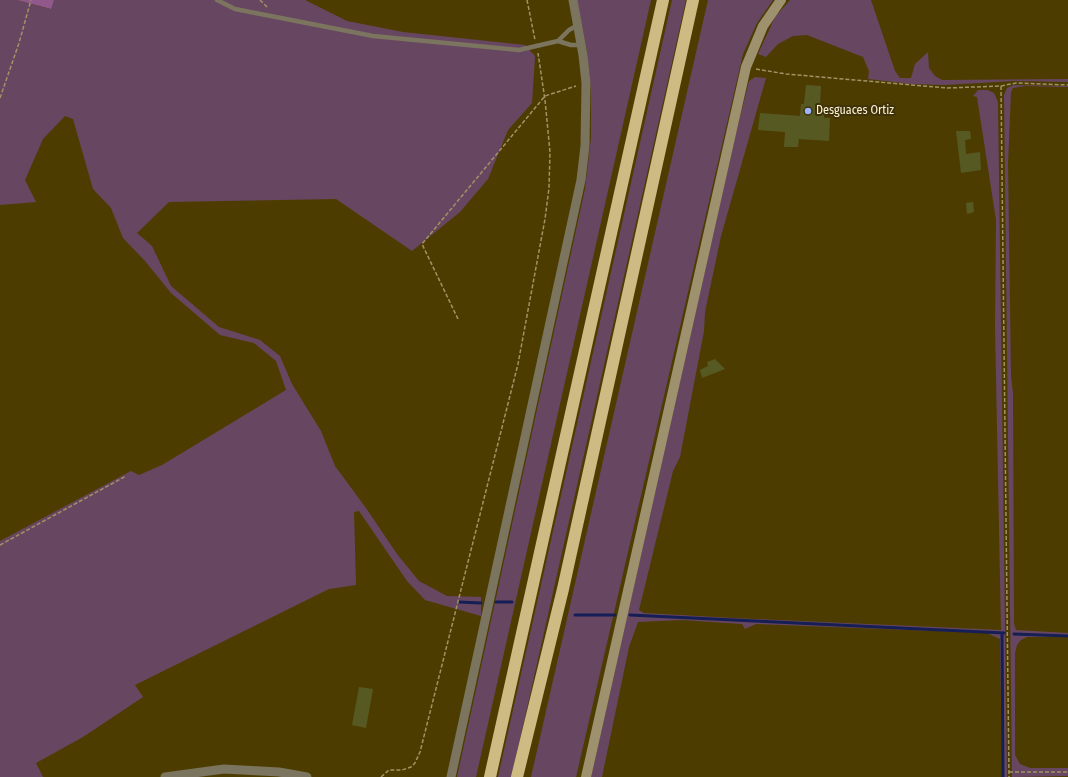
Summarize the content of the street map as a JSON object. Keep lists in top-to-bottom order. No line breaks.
{"places":["Desguaces Ortiz"]}
